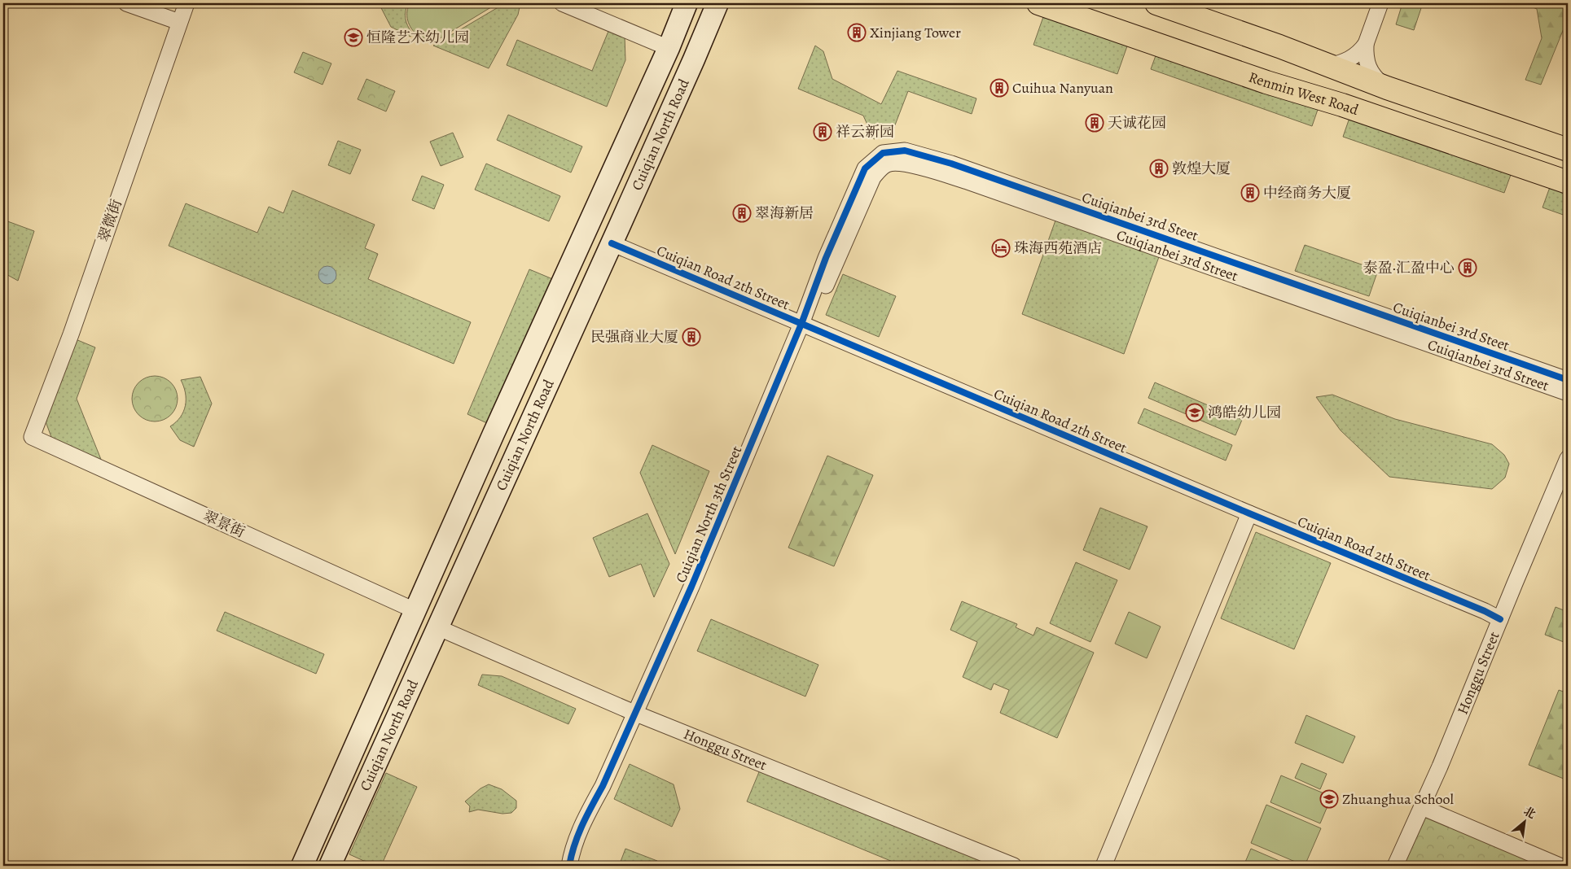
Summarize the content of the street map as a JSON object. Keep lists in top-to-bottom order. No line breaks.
{"streets":{"main road":["Renmin West Road","Cuiqian North Road"],"street":["Cuiqianbei 3rd Steet","翠微街","Cuiqianbei 3rd Street","Cuiqian Road 2th Street","Cuiqian North 3th Street","翠景街","Honggu Street"]},"crossings":[["Cuiqian North Road","Cuiqian Road 2th Street"],["Cuiqian North Road","翠景街"],["Cuiqian North Road","Honggu Street"],["Cuiqianbei 3rd Steet","Cuiqianbei 3rd Street"],["Cuiqianbei 3rd Steet","Cuiqian Road 2th Street"],["Cuiqianbei 3rd Steet","Cuiqian North 3th Street"],["翠微街","翠景街"],["Cuiqianbei 3rd Street","Cuiqian Road 2th Street"],["Cuiqianbei 3rd Street","Cuiqian North 3th Street"],["Cuiqian Road 2th Street","Cuiqian North 3th Street"],["Cuiqian Road 2th Street","Honggu Street"],["Cuiqian North 3th Street","Honggu Street"]],"places":{"building":["Xinjiang Tower","Cuihua Nanyuan","天诚花园","祥云新园","敦煌大厦","中经商务大厦","翠海新居","泰盈·汇盈中心","民强商业大厦"],"school or university":["恒隆艺术幼儿园","鸿皓幼儿园","Zhuanghua School"],"hotel":["珠海西苑酒店"]},"north":"top right"}
